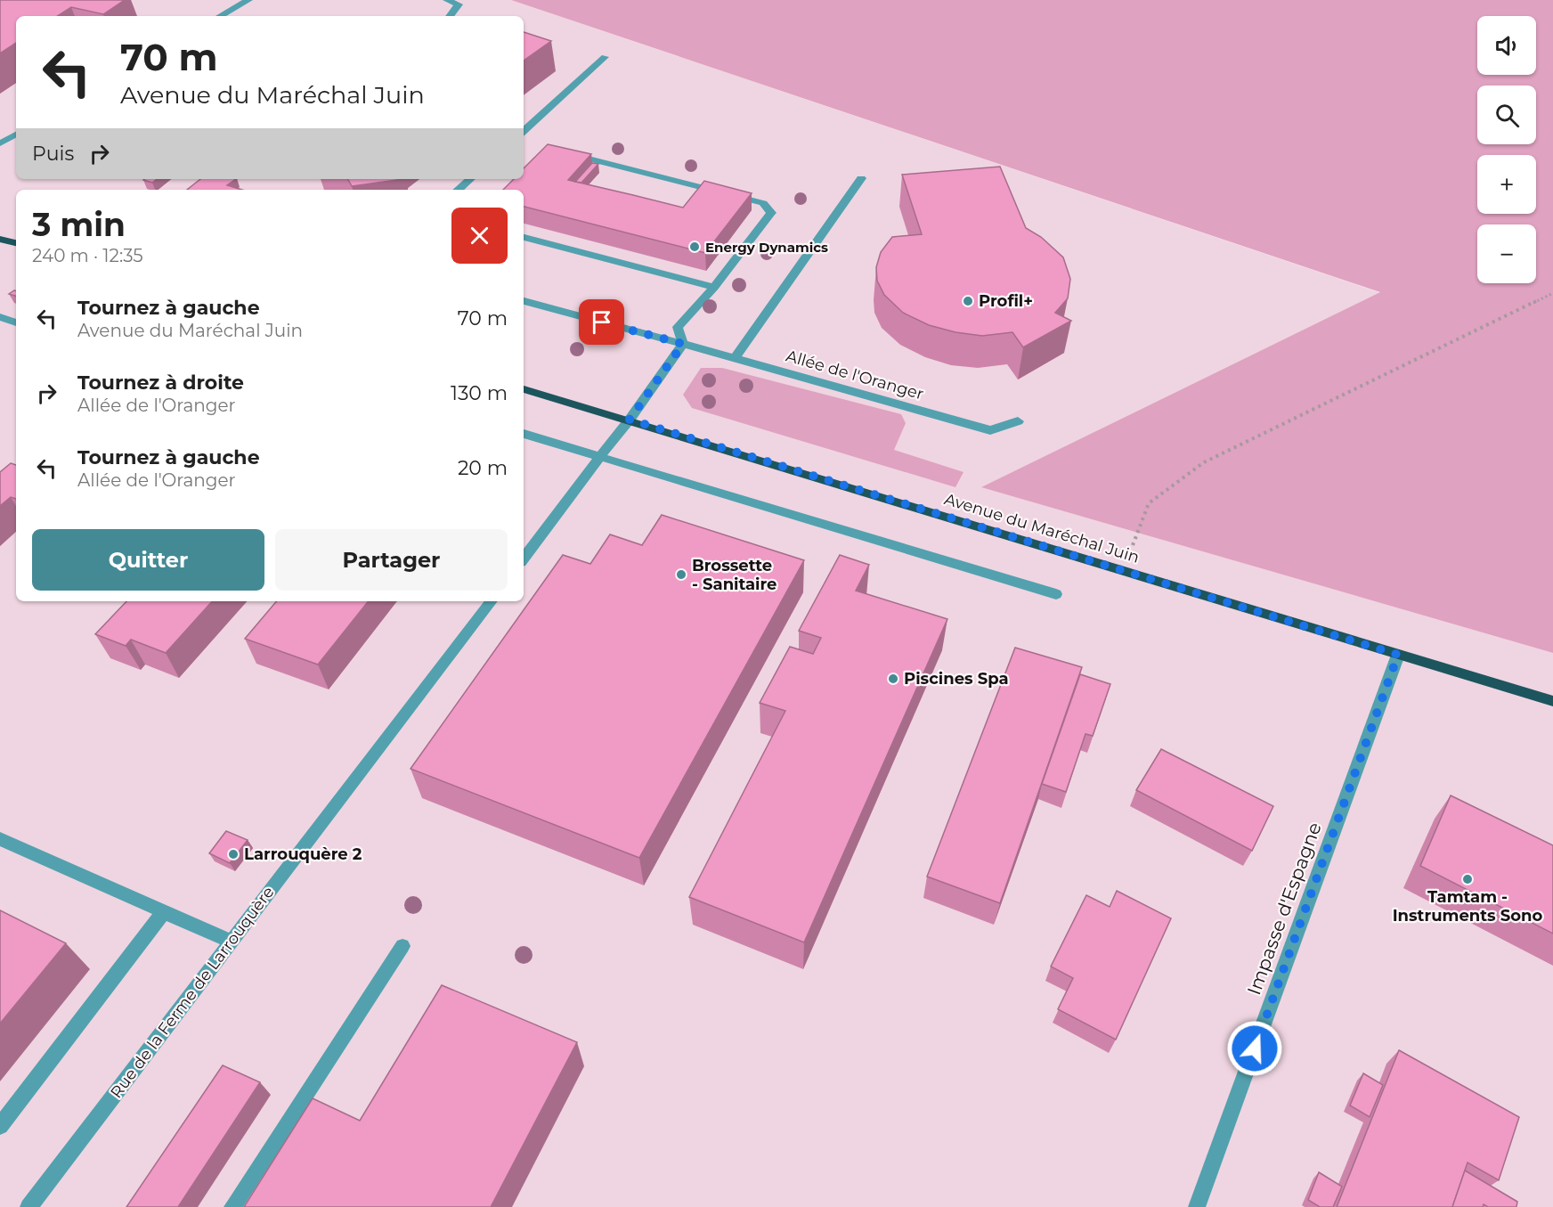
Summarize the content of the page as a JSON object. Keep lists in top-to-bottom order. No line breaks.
{"streets":{"main road":["Avenue du Maréchal Juin"],"street":["Allée de l'Oranger","Impasse d'Espagne","Rue de la Ferme de Larrouquère"]},"crossings":[["Avenue du Maréchal Juin","Impasse d'Espagne"]],"places":["Energy Dynamics","Profil+","Brossette - Sanitaire","Piscines Spa","Larrouquère 2","Tamtam - Instruments Sono"],"page":{"map_buttons":["+","−"],"turn":["70 m","Avenue du Maréchal Juin"],"then":"Puis","heading":["3 min","240 m · 12:35"],"list":[{"name":"Tournez à gauche","note":"Avenue du Maréchal Juin","value":"70 m"},{"name":"Tournez à droite","note":"Allée de l'Oranger","value":"130 m"},{"name":"Tournez à gauche","note":"Allée de l'Oranger","value":"20 m"}],"buttons":["Quitter","Partager"]}}
